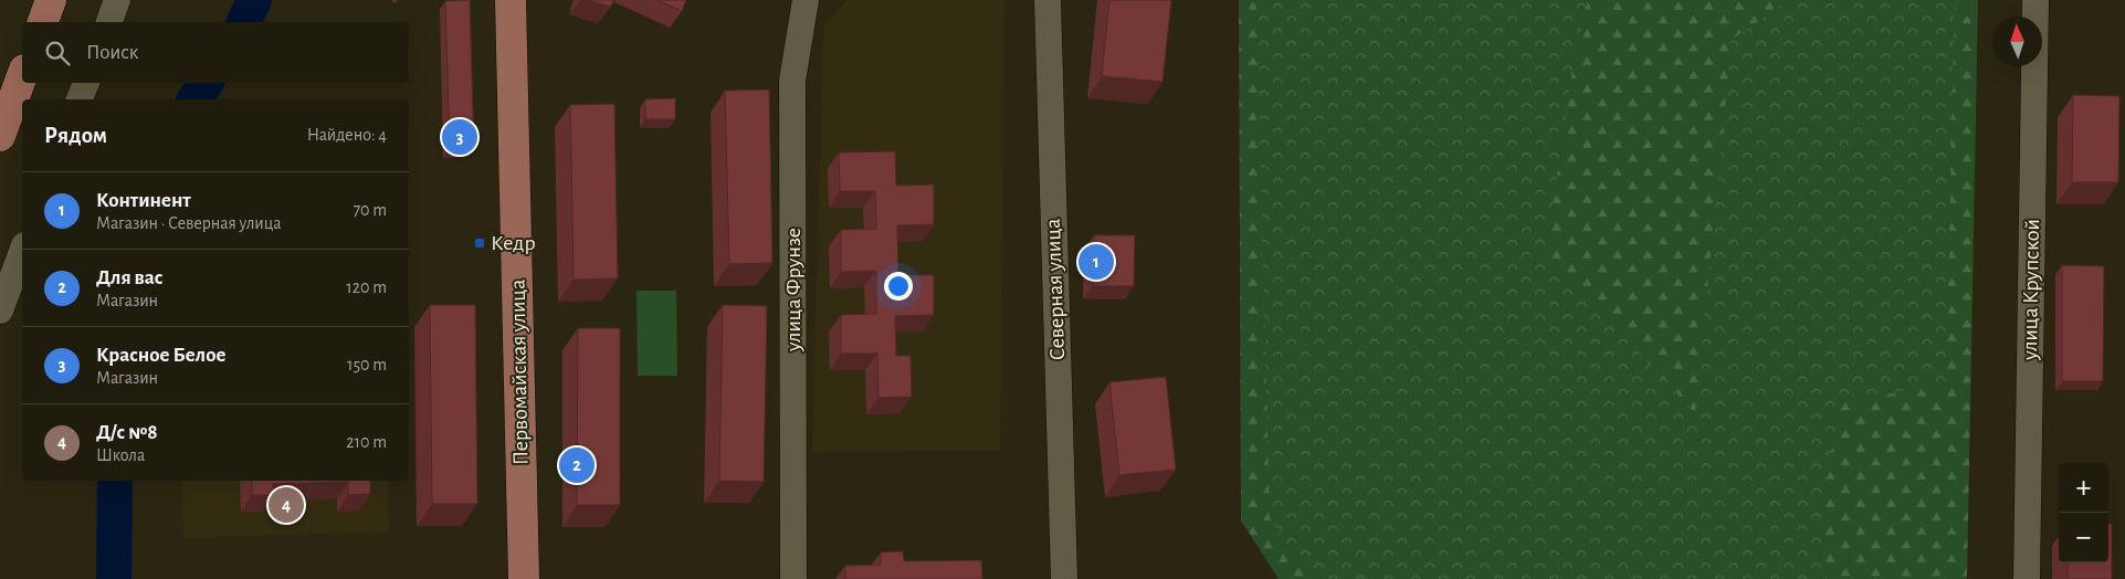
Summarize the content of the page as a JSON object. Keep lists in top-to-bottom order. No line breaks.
{"streets":{"main road":["Первомайская улица"],"street":["улица Фрунзе","Северная улица","улица Крупской"]},"places":{"transit":["Кедр"]},"north":"top","page":{"search":"Поиск","heading":["Рядом","Найдено: 4"],"pins":["3","1","2","4"],"list":[{"mark":"1","name":"Континент","note":"Магазин · Северная улица","value":"70 m"},{"mark":"2","name":"Для вас","note":"Магазин","value":"120 m"},{"mark":"3","name":"Красное Белое","note":"Магазин","value":"150 m"},{"mark":"4","name":"Д/с №8","note":"Школа","value":"210 m"}],"map_buttons":["+","−"]}}
